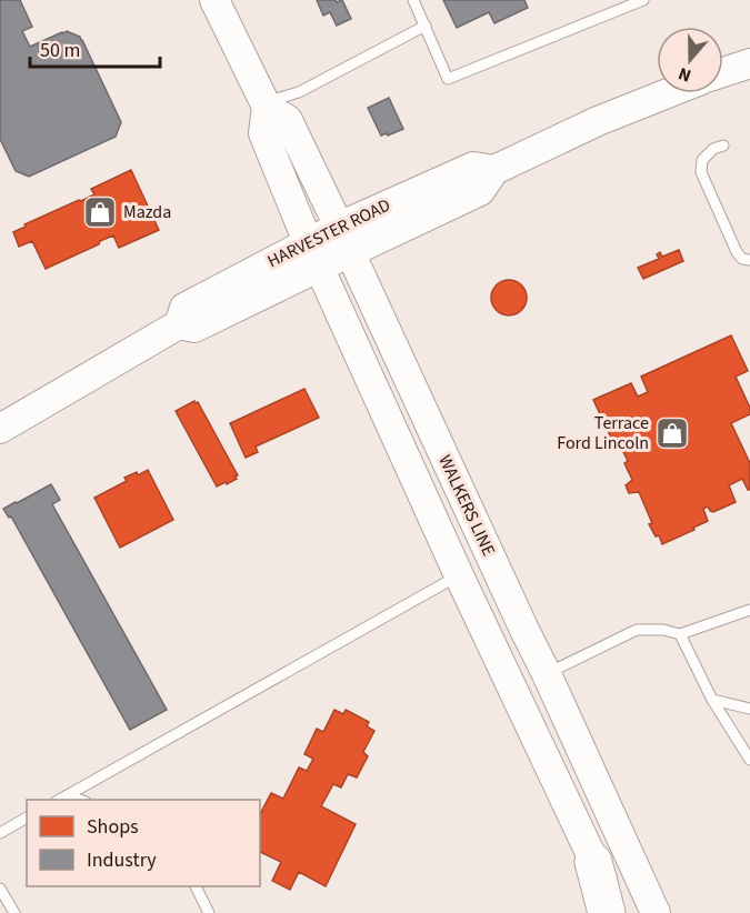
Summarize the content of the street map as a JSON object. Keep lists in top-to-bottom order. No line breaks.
{"streets":{"main road":["HARVESTER ROAD","WALKERS LINE"]},"crossings":[["HARVESTER ROAD","WALKERS LINE"]],"places":{"shop":["Mazda","Terrace Ford Lincoln"]},"legend":["Shops","Industry"],"scale_bar":"50 m","north":"bottom"}
